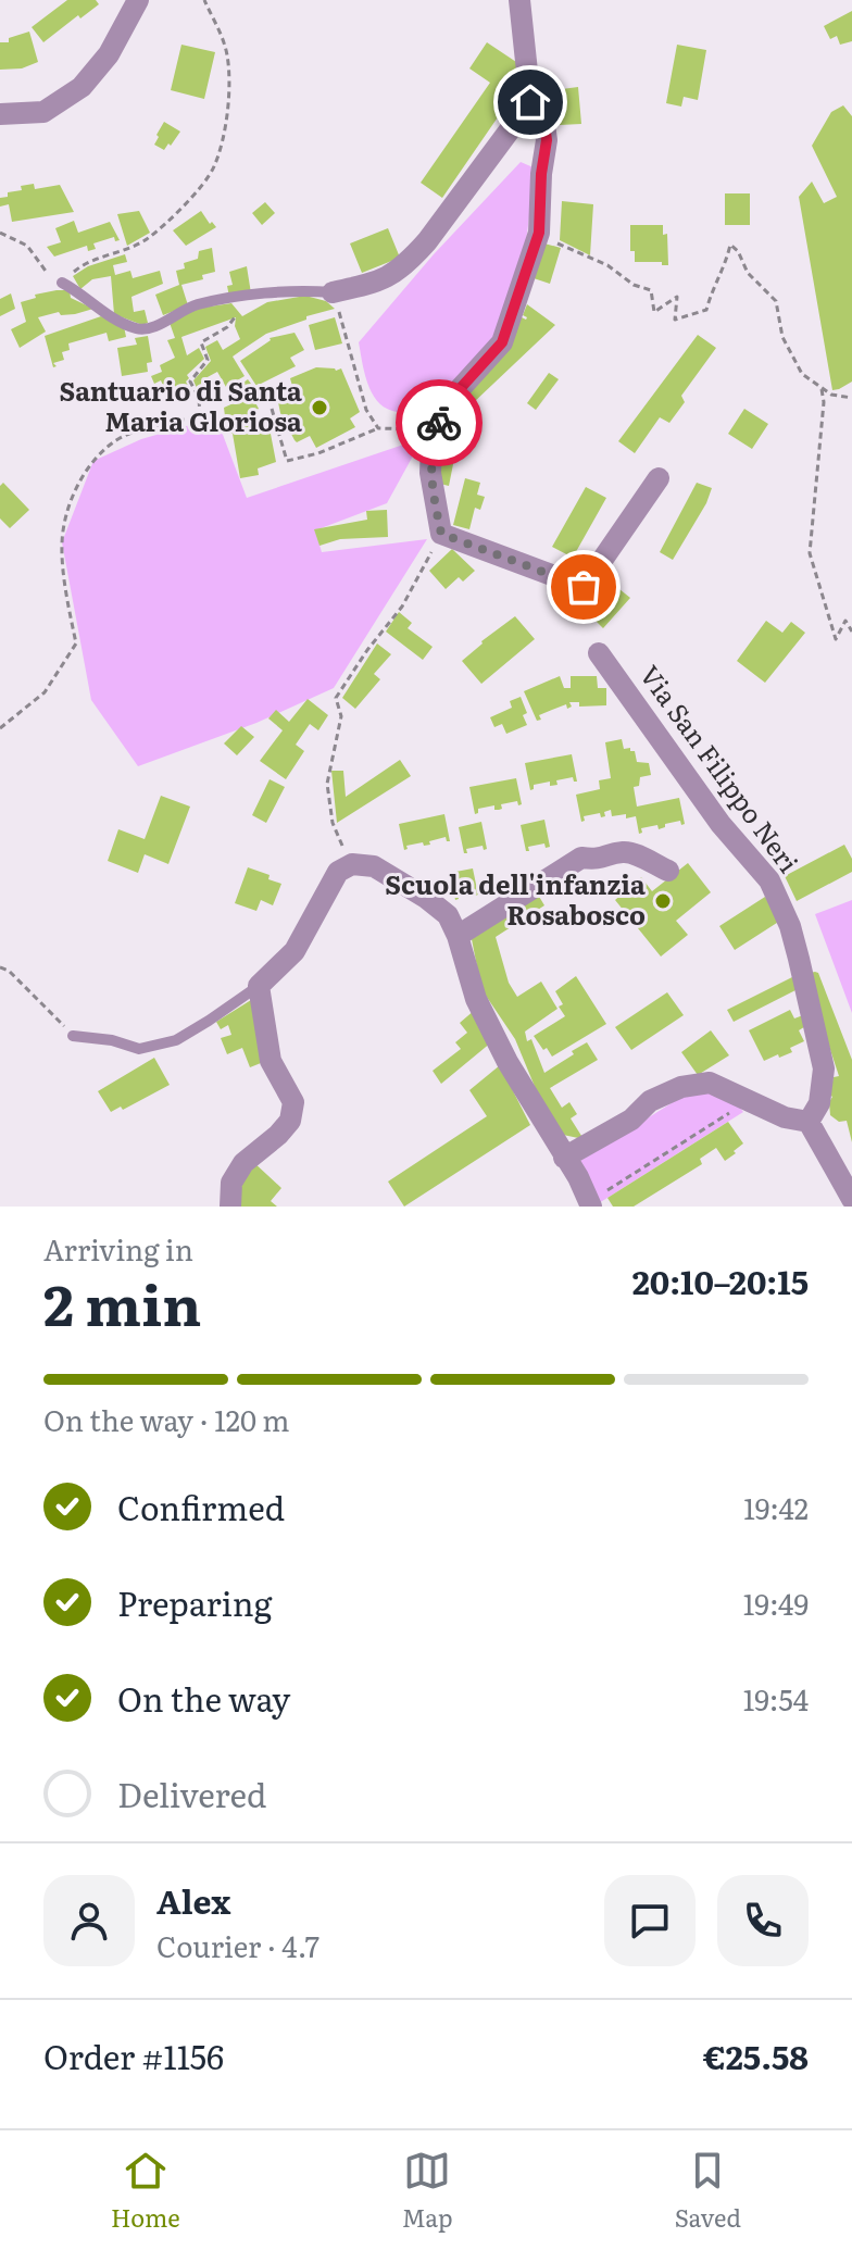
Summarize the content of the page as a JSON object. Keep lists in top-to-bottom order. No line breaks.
{"streets":{"street":["Via San Filippo Neri"]},"places":["Santuario di Santa Maria Gloriosa","Scuola dell'infanzia Rosabosco"],"page":{"heading":["2 min","Arriving in","20:10–20:15"],"panel":["Alex","Courier · 4.7","Order #1156","€25.58"],"bar":"On the way · 120 m","list":[["Confirmed","19:42"],["Preparing","19:49"],["On the way","19:54"],"Delivered"],"tabs":["Home","Map","Saved"]}}
